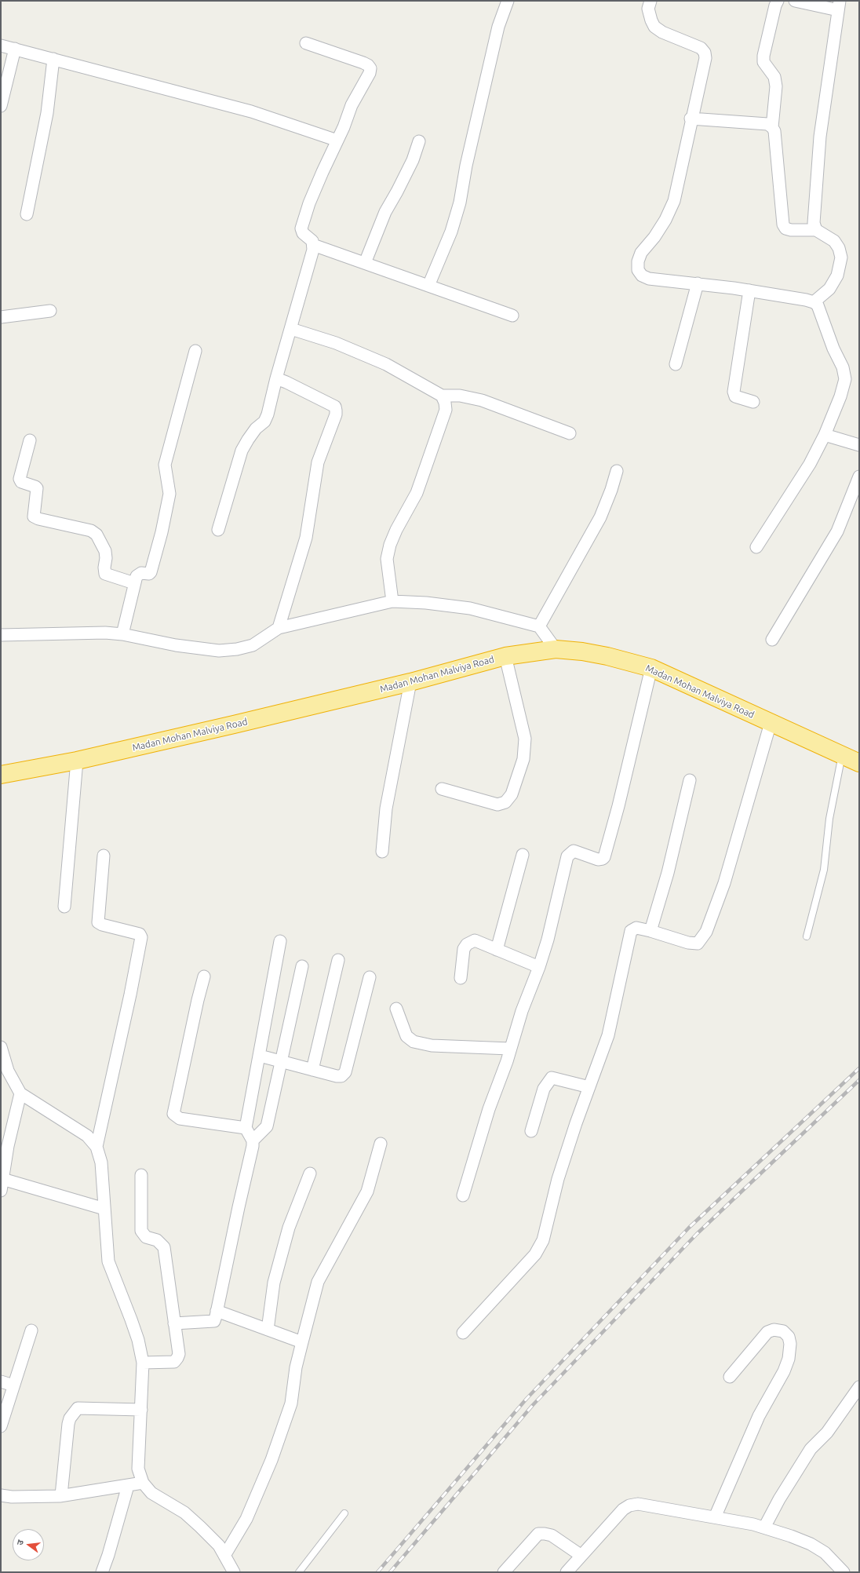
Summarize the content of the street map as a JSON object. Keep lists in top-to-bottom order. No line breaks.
{"streets":{"highway":["Madan Mohan Malviya Road"]},"north":"left"}
